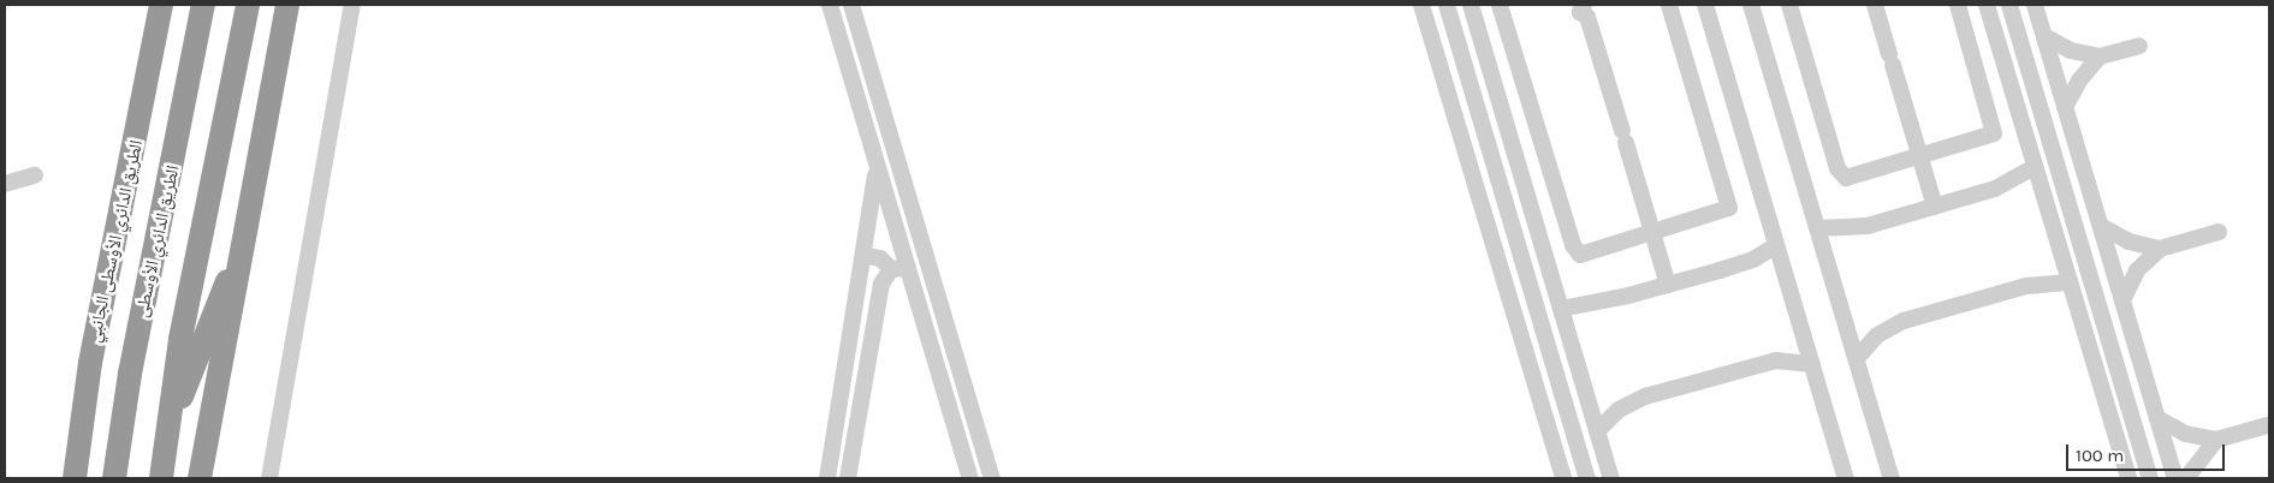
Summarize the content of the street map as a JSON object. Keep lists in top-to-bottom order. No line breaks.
{"streets":{"highway":["الطريق الدائري الأوسطى الجانبي","الطريق الدائري الأوسطى"]},"scale_bar":"100 m"}
